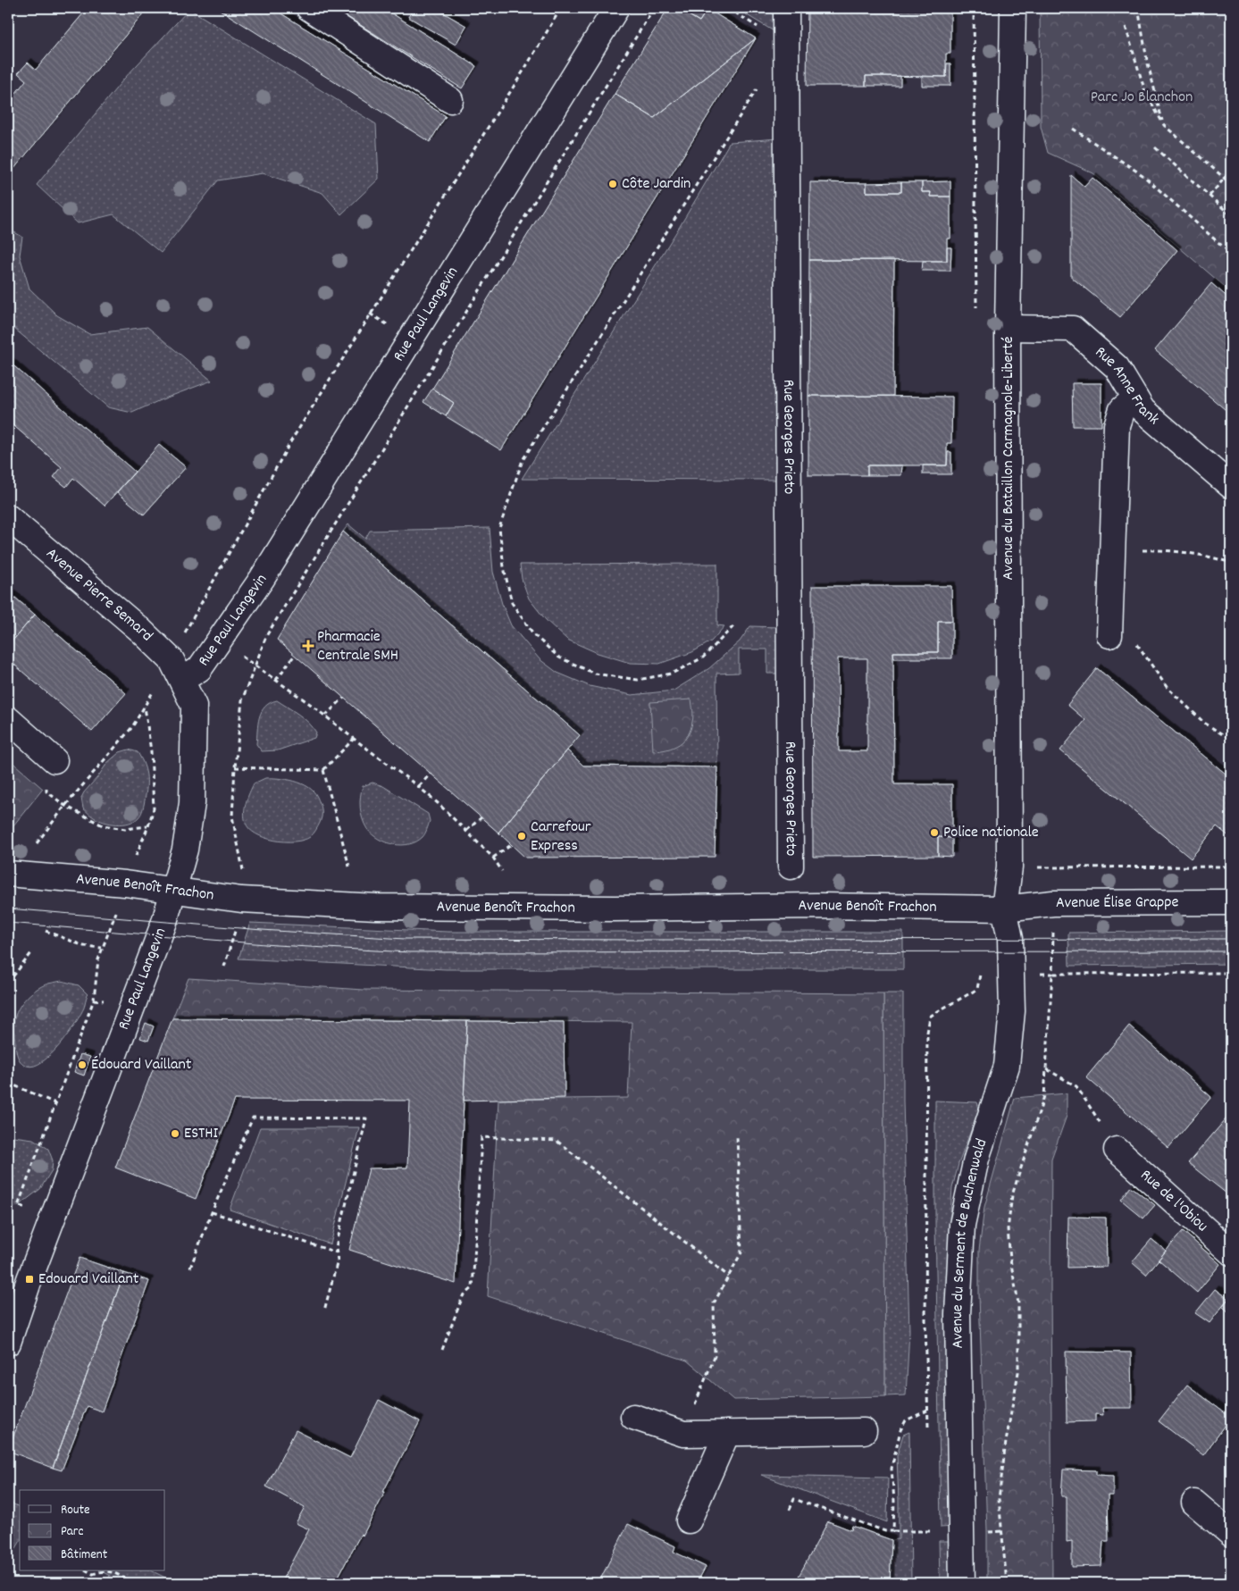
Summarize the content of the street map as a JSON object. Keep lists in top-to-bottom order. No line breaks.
{"streets":{"street":["Rue Paul Langevin","Rue Anne Frank","Rue Georges Prieto","Avenue du Bataillon Carmagnole-Liberté","Avenue Pierre Semard","Avenue Benoît Frachon","Avenue Élise Grappe","Rue de l'Obiou","Avenue du Serment de Buchenwald"]},"crossings":[["Rue Paul Langevin","Avenue Pierre Semard"],["Rue Paul Langevin","Avenue Benoît Frachon"],["Rue Anne Frank","Avenue du Bataillon Carmagnole-Liberté"],["Avenue du Bataillon Carmagnole-Liberté","Avenue Benoît Frachon"],["Avenue du Bataillon Carmagnole-Liberté","Avenue Élise Grappe"],["Avenue du Bataillon Carmagnole-Liberté","Avenue du Serment de Buchenwald"],["Avenue Benoît Frachon","Avenue Élise Grappe"],["Avenue Benoît Frachon","Avenue du Serment de Buchenwald"],["Avenue Élise Grappe","Avenue du Serment de Buchenwald"]],"parks":["Parc Jo Blanchon"],"places":{"other":["Côte Jardin","Police nationale","Carrefour Express","Édouard Vaillant","ESTHI"],"health":["Pharmacie Centrale SMH"],"transit":["Edouard Vaillant"]},"legend":["Route","Parc","Bâtiment"]}
